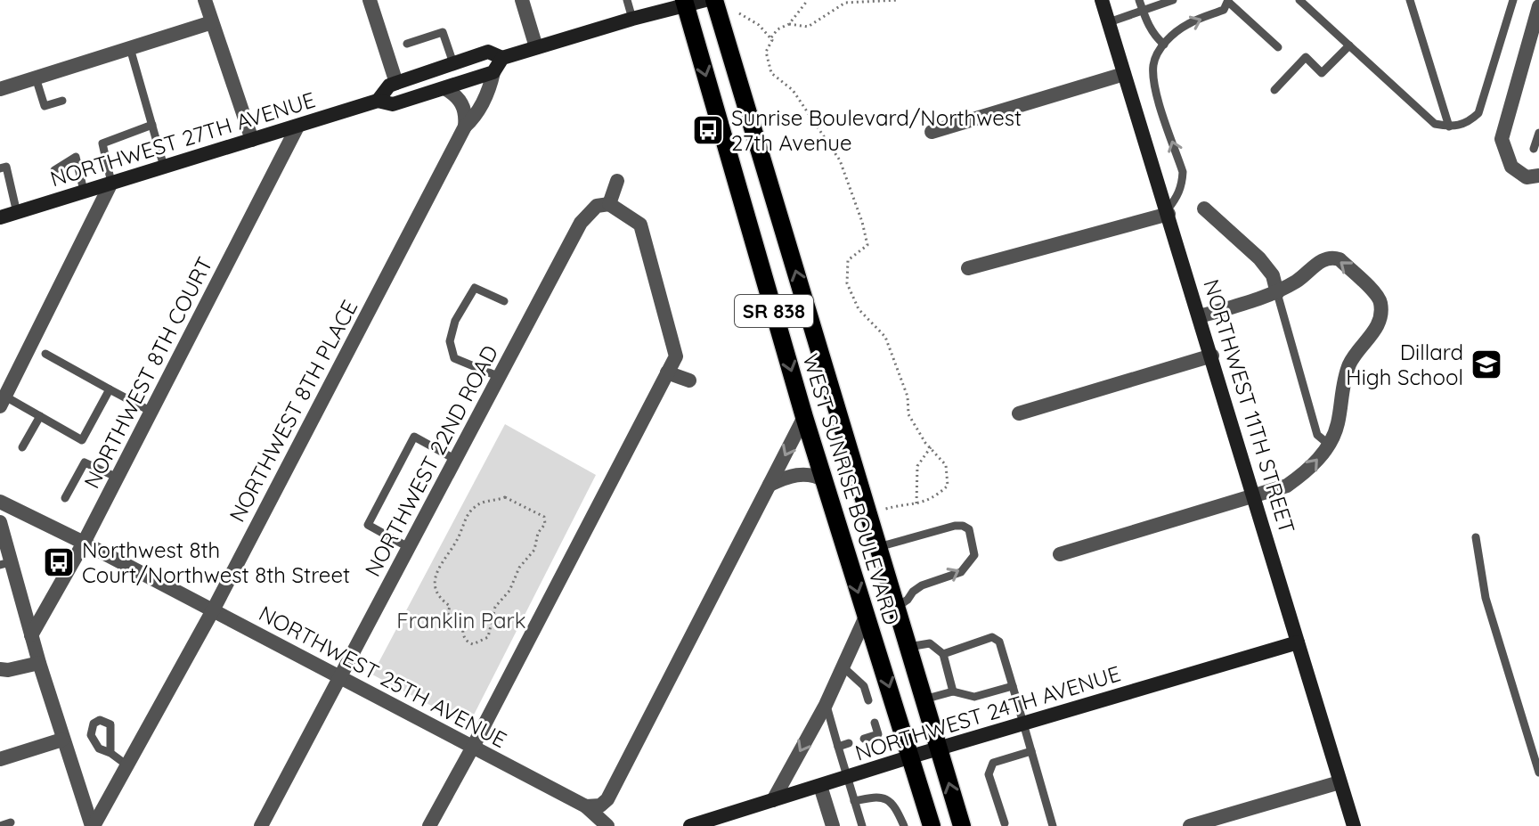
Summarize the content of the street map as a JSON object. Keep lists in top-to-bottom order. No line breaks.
{"streets":{"main road":["SR 838","WEST SUNRISE BOULEVARD"],"street":["NORTHWEST 27TH AVENUE","NORTHWEST 8TH COURT","NORTHWEST 11TH STREET","NORTHWEST 8TH PLACE","NORTHWEST 22ND ROAD","NORTHWEST 25TH AVENUE","NORTHWEST 24TH AVENUE"]},"crossings":[["NORTHWEST 27TH AVENUE","NORTHWEST 8TH COURT"],["NORTHWEST 27TH AVENUE","NORTHWEST 8TH PLACE"],["NORTHWEST 27TH AVENUE","WEST SUNRISE BOULEVARD"],["NORTHWEST 8TH COURT","NORTHWEST 25TH AVENUE"],["NORTHWEST 11TH STREET","NORTHWEST 24TH AVENUE"],["NORTHWEST 8TH PLACE","NORTHWEST 25TH AVENUE"],["NORTHWEST 22ND ROAD","NORTHWEST 25TH AVENUE"],["WEST SUNRISE BOULEVARD","NORTHWEST 24TH AVENUE"]],"parks":["Franklin Park"],"places":{"bus stop":["Sunrise Boulevard/Northwest 27th Avenue","Northwest 8th Court/Northwest 8th Street"],"school or university":["Dillard High School"]}}
